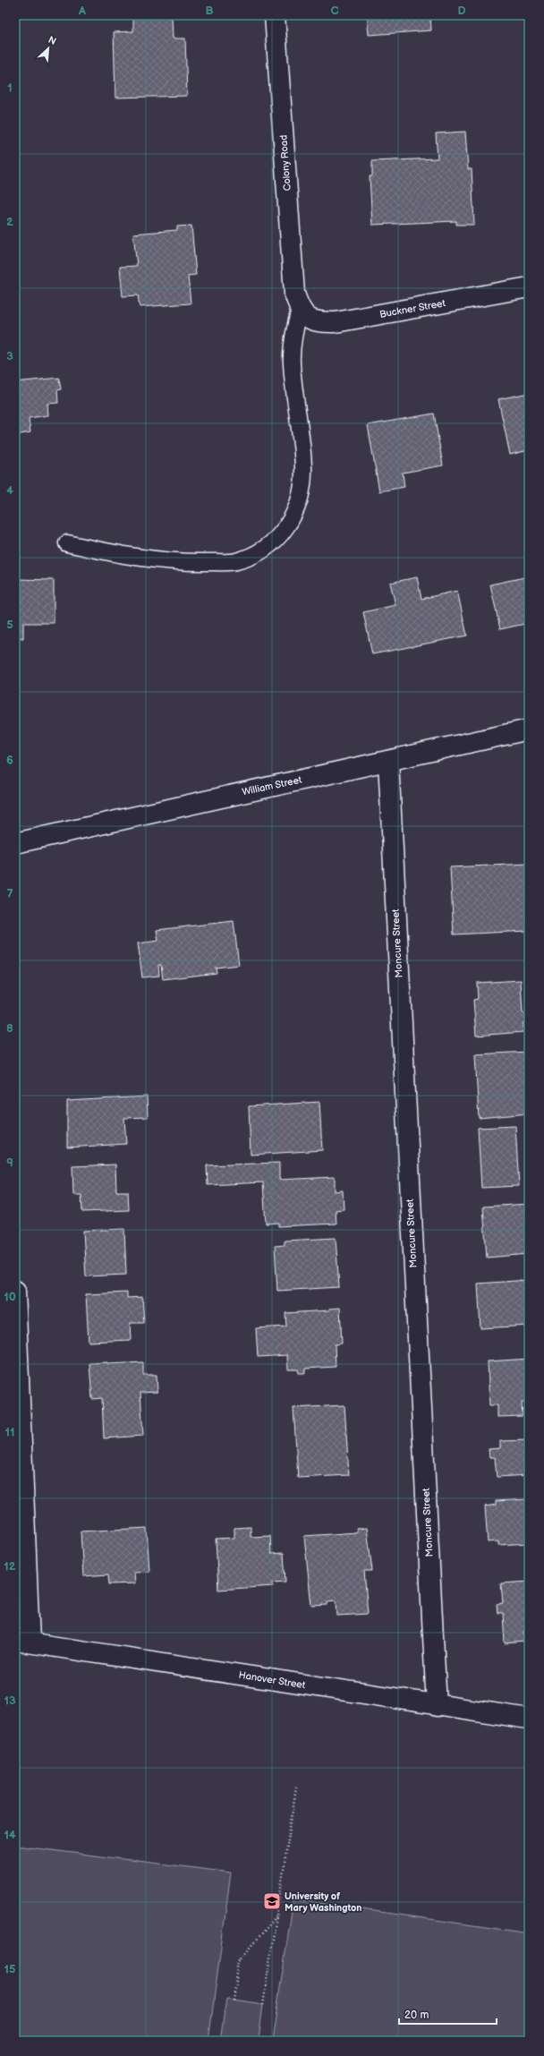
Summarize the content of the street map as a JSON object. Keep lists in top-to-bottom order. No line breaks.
{"streets":{"street":["Colony Road","Buckner Street","William Street","Moncure Street","Hanover Street"]},"crossings":[["Colony Road","Buckner Street"],["William Street","Moncure Street"],["Moncure Street","Hanover Street"]],"places":{"school or university":["University of Mary Washington"]},"scale_bar":"20 m","north":"top right","grid":{"columns":["A","B","C","D"],"rows":["1","2","3","4","5","6","7","8","9","10","11","12","13","14","15"]}}
